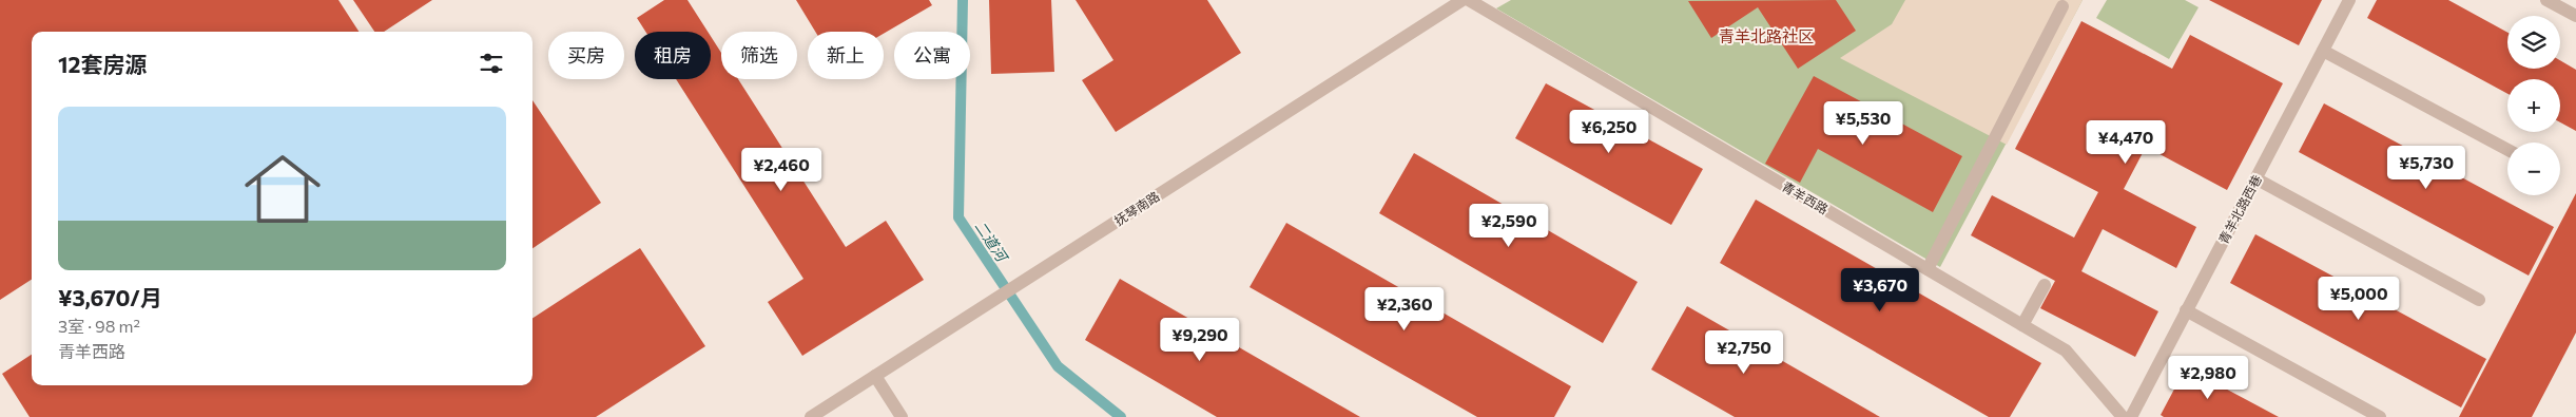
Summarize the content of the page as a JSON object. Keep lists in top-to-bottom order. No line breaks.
{"streets":{"street":["青羊西路","抚琴南路","青羊北路西巷"]},"districts":["青羊北路社区"],"water":["二道河"],"page":{"map_buttons":["+","−"],"chip":["买房","租房","筛选","新上","公寓"],"heading":"12套房源","list":[{"name":"¥3,670/月","note":"3室 · 98 m² · 青羊西路"}],"price":["¥5,530","¥6,250","¥4,470","¥5,730","¥2,460","¥2,590","¥3,670","¥5,000","¥2,360","¥9,290","¥2,750","¥2,980"]}}
